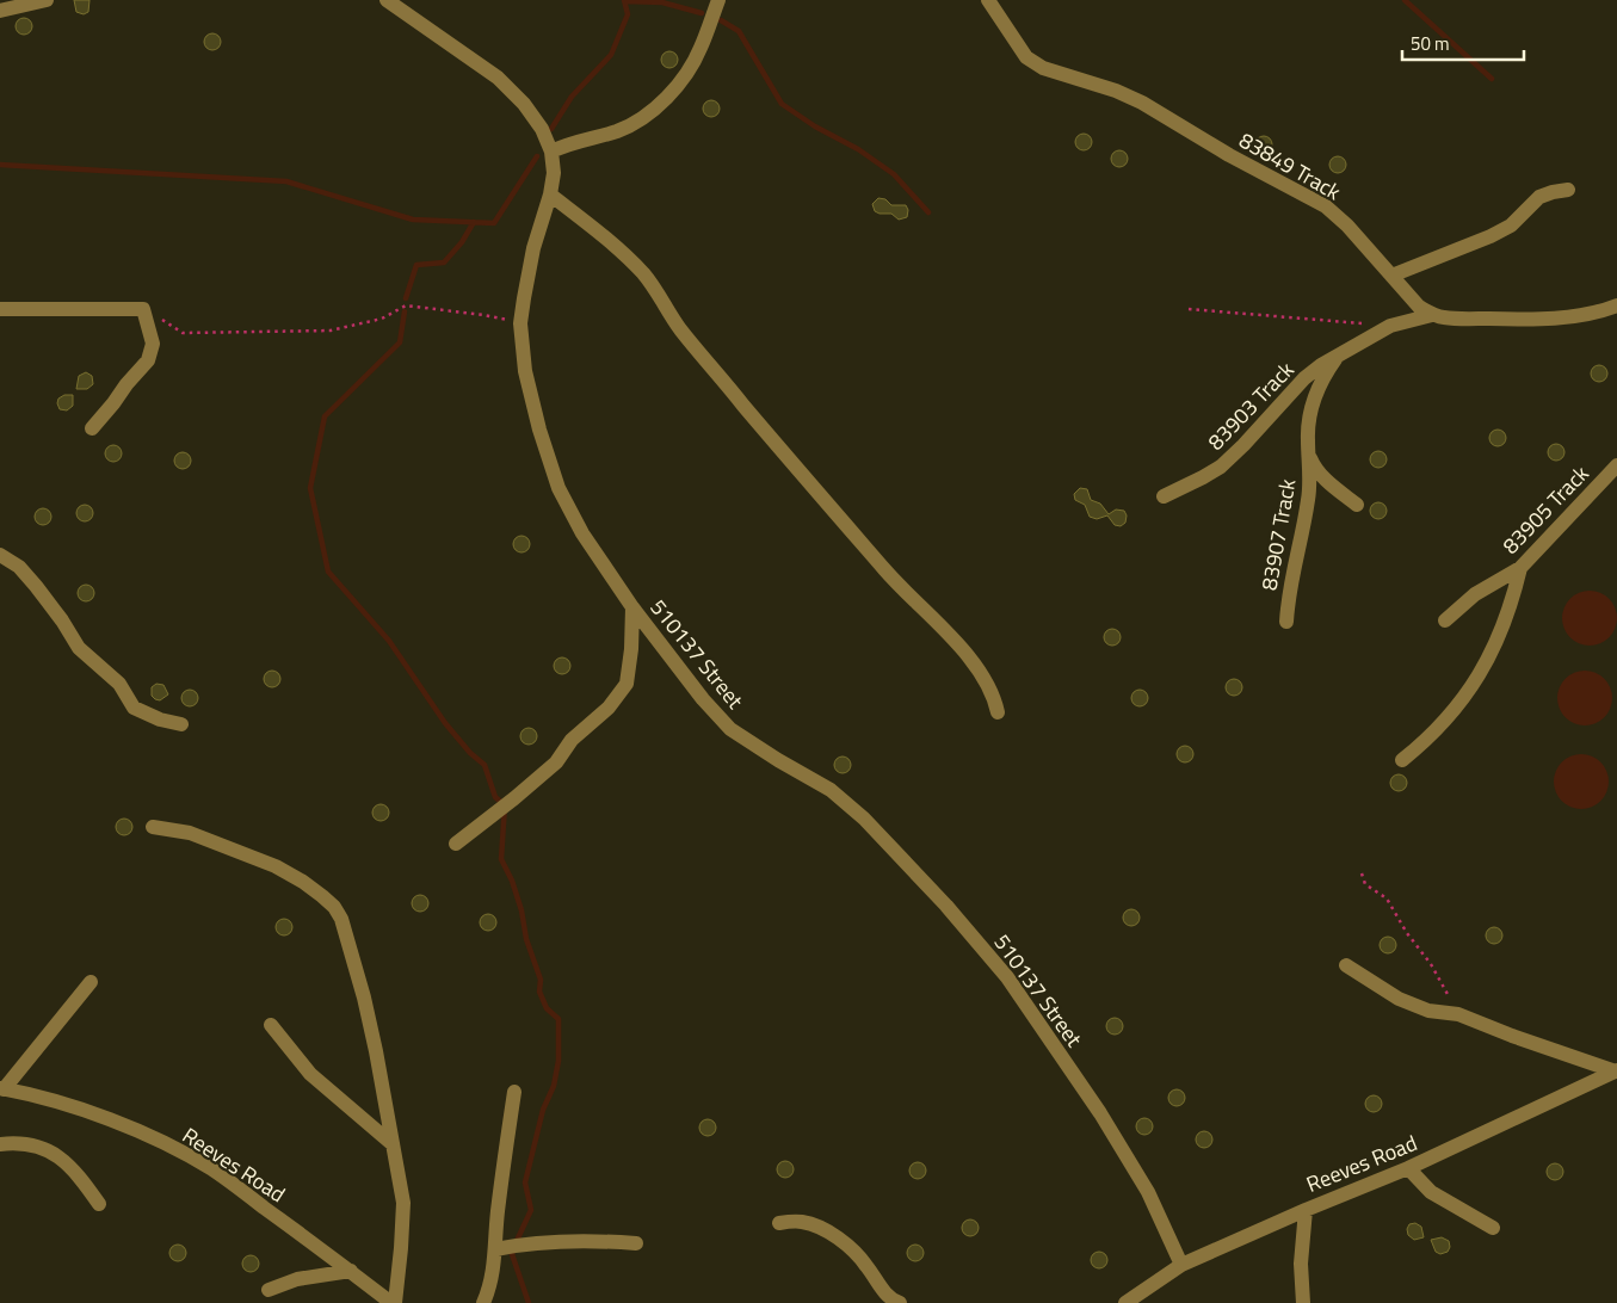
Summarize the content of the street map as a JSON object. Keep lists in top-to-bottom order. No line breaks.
{"streets":{"street":["83849 Track","83903 Track","83905 Track","83907 Track","510137 Street","Reeves Road"]},"crossings":[["83849 Track","83903 Track"],["83903 Track","83907 Track"],["510137 Street","Reeves Road"]],"scale_bar":"50 m"}
